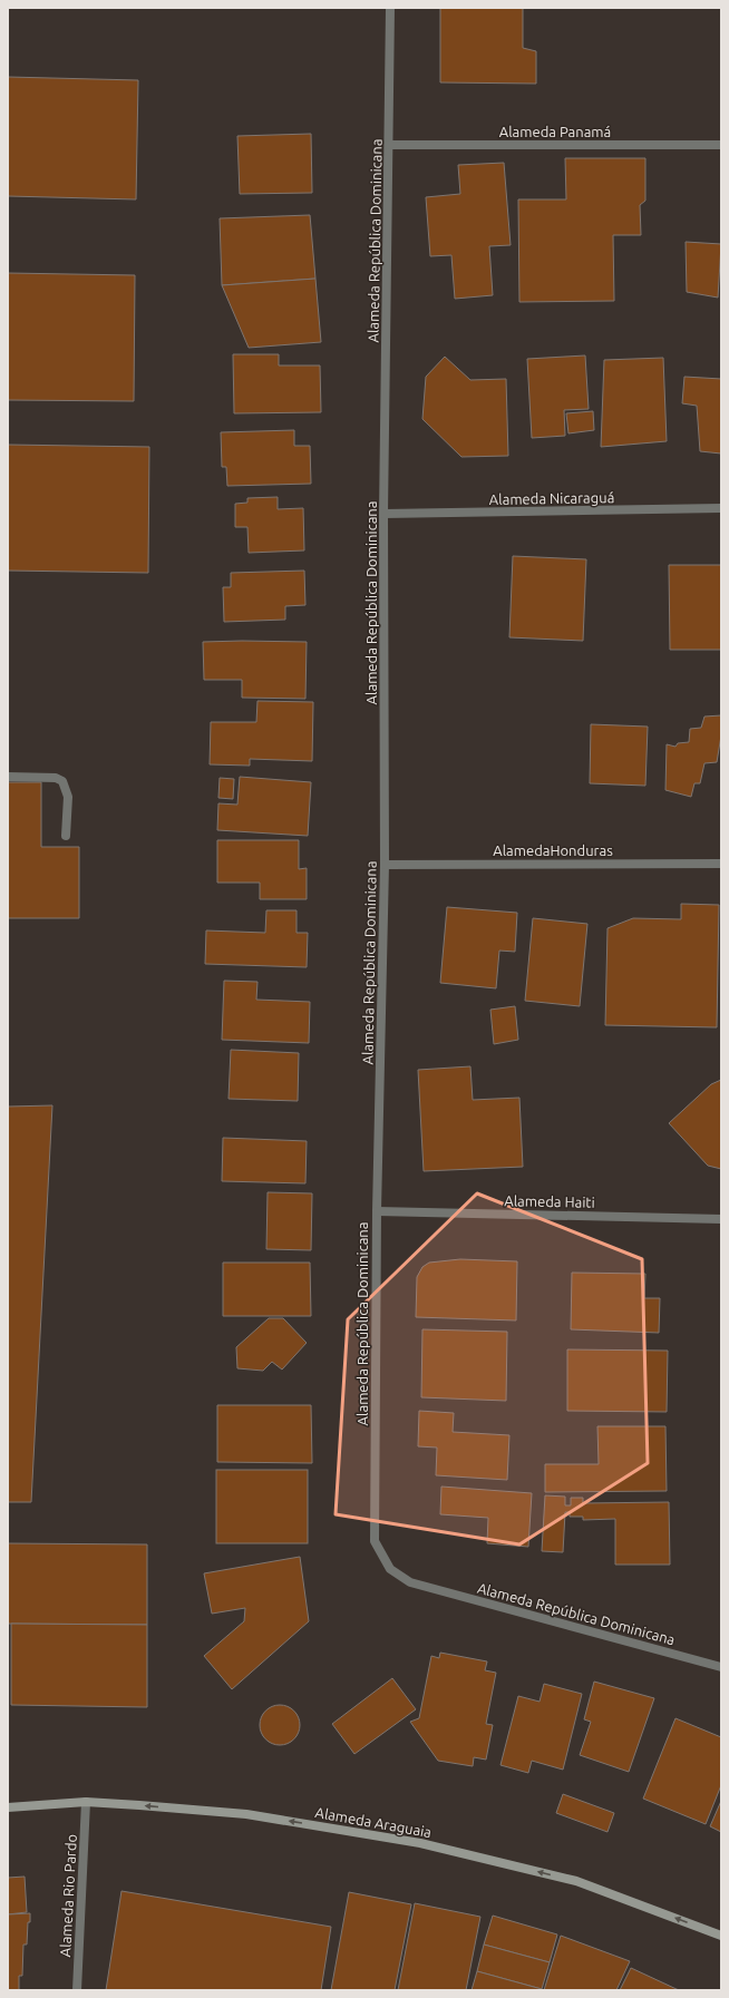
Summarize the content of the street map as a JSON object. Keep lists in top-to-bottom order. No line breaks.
{"streets":{"main road":["Alameda Araguaia"],"street":["Alameda Panamá","Alameda República Dominicana","Alameda Nicaraguá","AlamedaHonduras","Alameda Haiti","Alameda Rio Pardo"]},"crossings":[["Alameda Panamá","Alameda República Dominicana"],["Alameda República Dominicana","Alameda Nicaraguá"],["Alameda República Dominicana","AlamedaHonduras"],["Alameda República Dominicana","Alameda Haiti"],["Alameda Araguaia","Alameda Rio Pardo"]],"one_way":["Alameda Araguaia"]}
